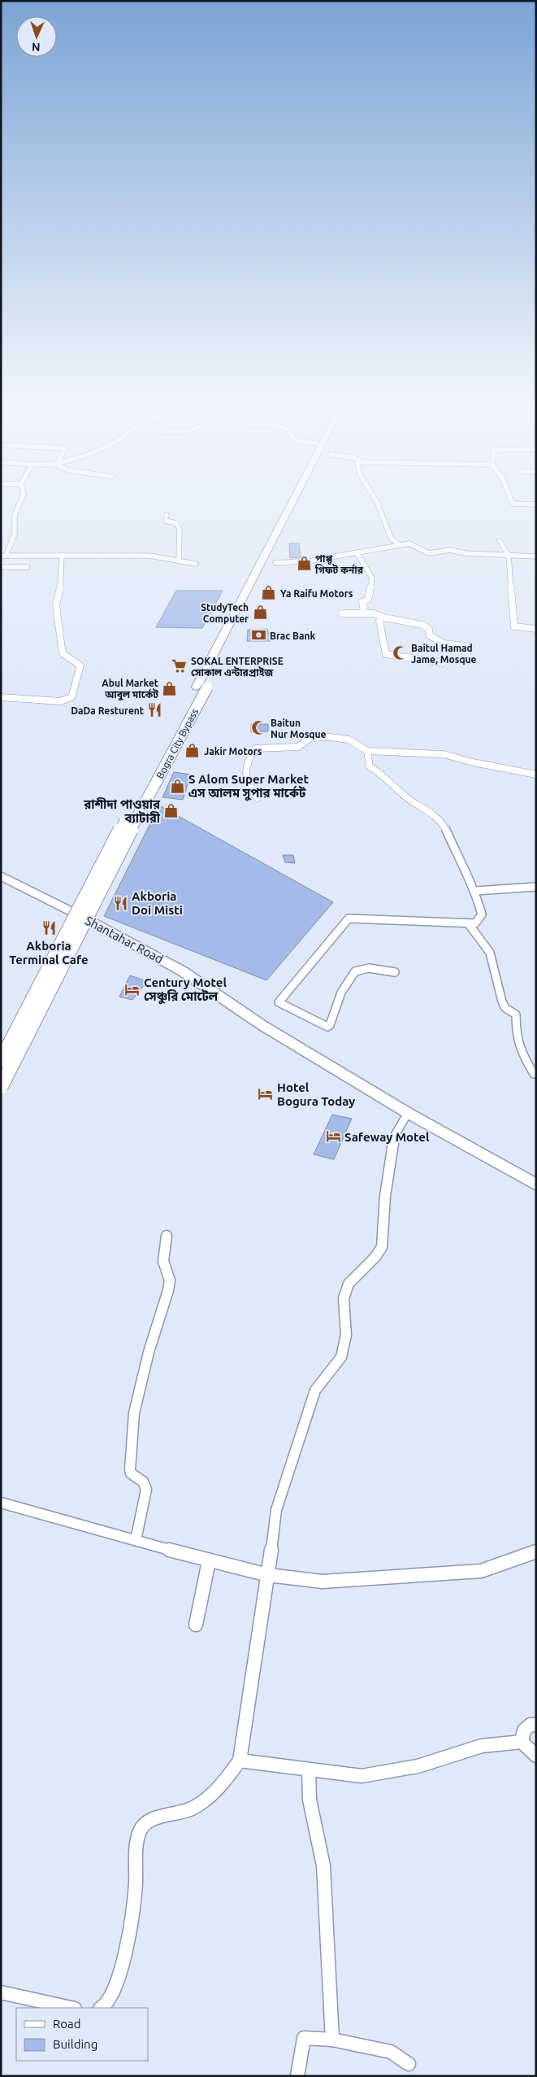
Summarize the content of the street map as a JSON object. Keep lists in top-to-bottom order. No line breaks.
{"streets":{"highway":["Bogra City Bypass"],"main road":["Shantahar Road"]},"places":{"shop":["পাপ্পু গিফট কর্নার","Ya Raifu Motors","StudyTech Computer","Abul Market আবুল মার্কেট","Jakir Motors","S Alom Super Market এস আলম সুপার মার্কেট","রাশীদা পাওয়ার ব্যাটারী"],"bank":["Brac Bank"],"mosque":["Baitul Hamad Jame, Mosque","Baitun Nur Mosque"],"supermarket":["SOKAL ENTERPRISE সোকাল এন্টারপ্রাইজ"],"restaurant":["DaDa Resturent","Akboria Doi Misti","Akboria Terminal Cafe"],"hotel":["Century Motel সেঞ্চুরি মোটেল","Hotel Bogura Today","Safeway Motel"]},"legend":["Road","Building"],"north":"bottom"}
